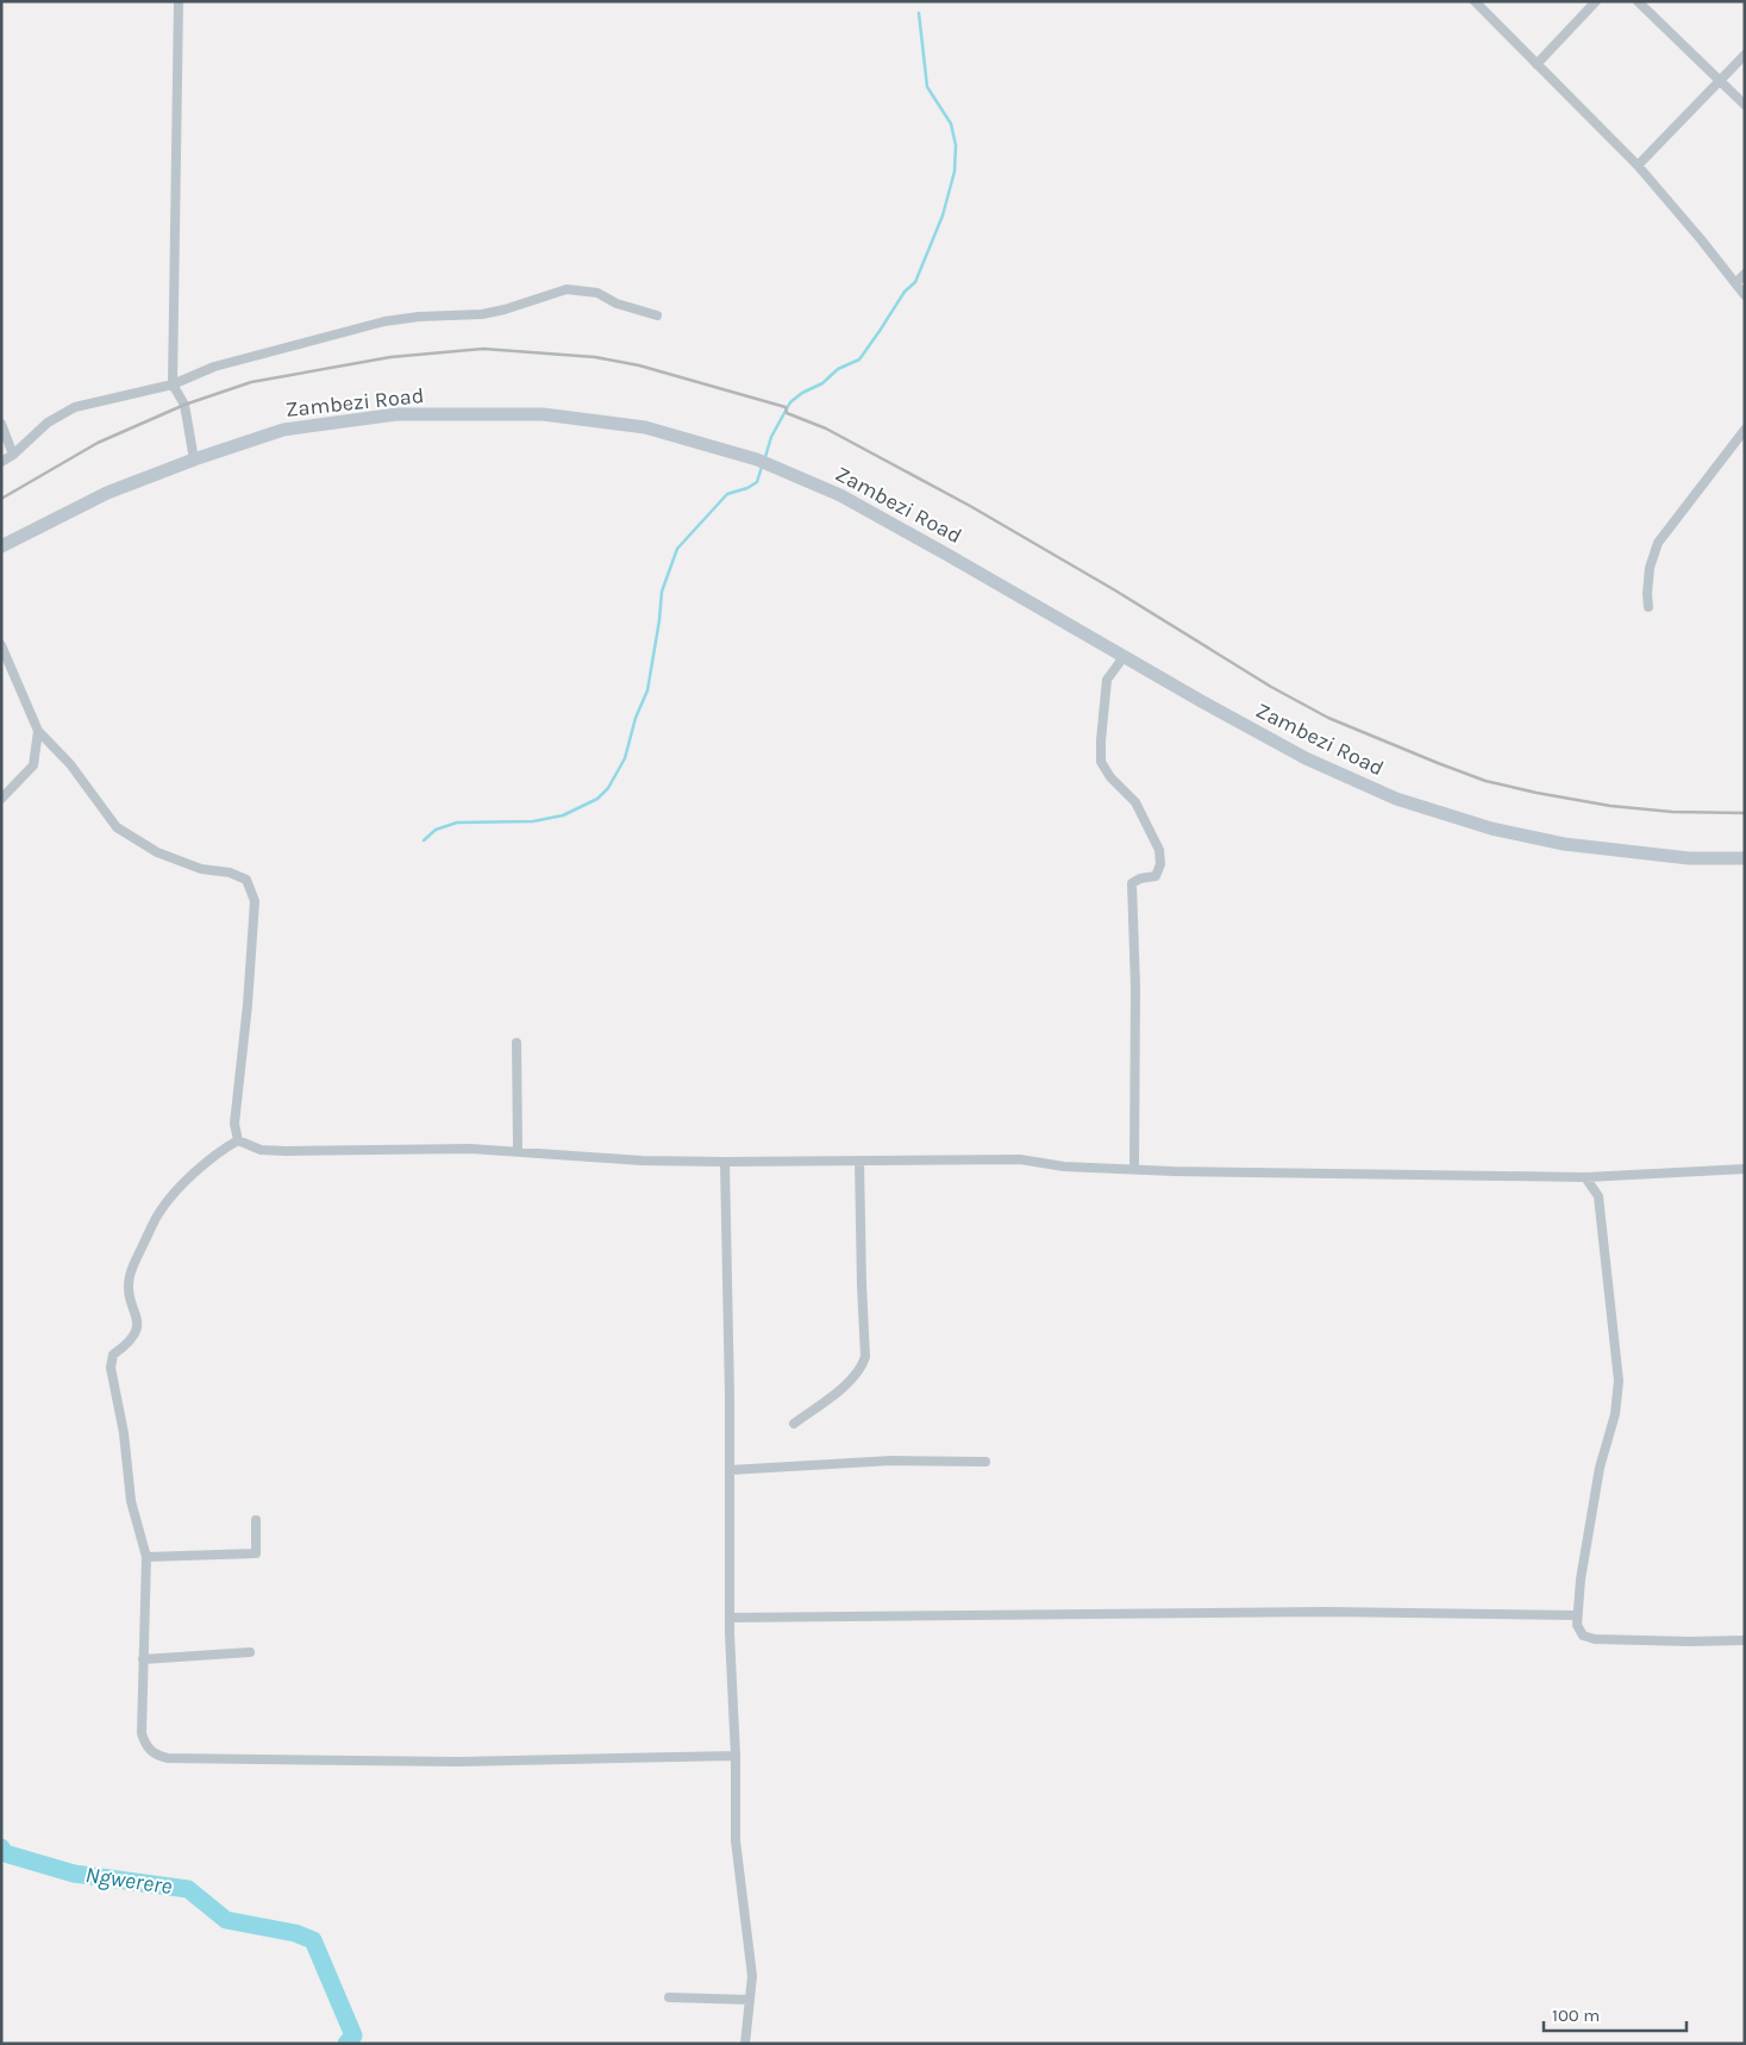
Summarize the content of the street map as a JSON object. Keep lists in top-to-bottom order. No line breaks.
{"streets":{"main road":["Zambezi Road"]},"water":["Ngwerere"],"scale_bar":"100 m"}
